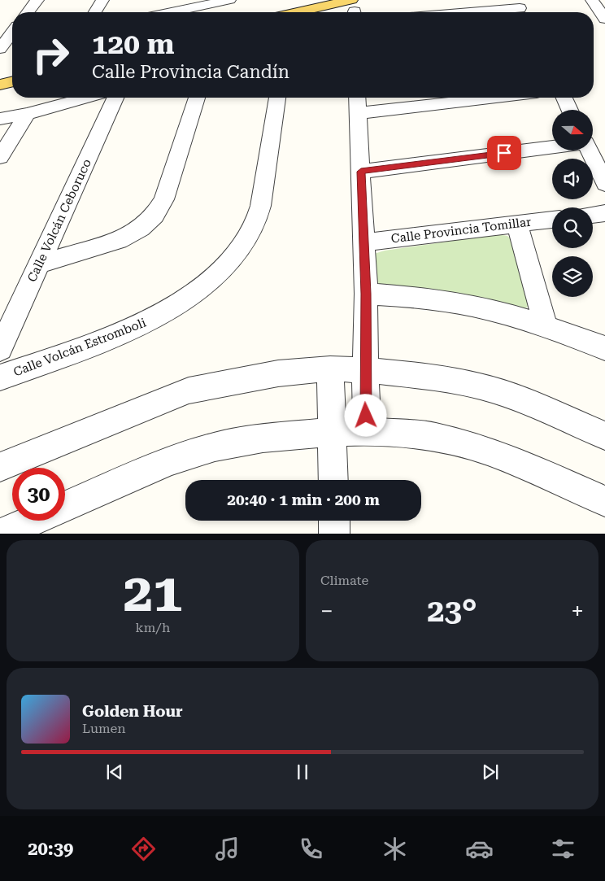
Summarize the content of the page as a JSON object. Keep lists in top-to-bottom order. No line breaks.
{"streets":{"street":["Calle Volcán Ceboruco","Calle Provincia Tomillar","Calle Volcán Estromboli"]},"north":"right","page":{"turn":["120 m","Calle Provincia Candín"],"limit":"30","trip":"20:40 · 1 min · 200 m","tile":[["21","km/h"],"Climate"],"heat":["−","23°","+"],"song":["Golden Hour","Lumen"],"tabs":"20:39"}}
